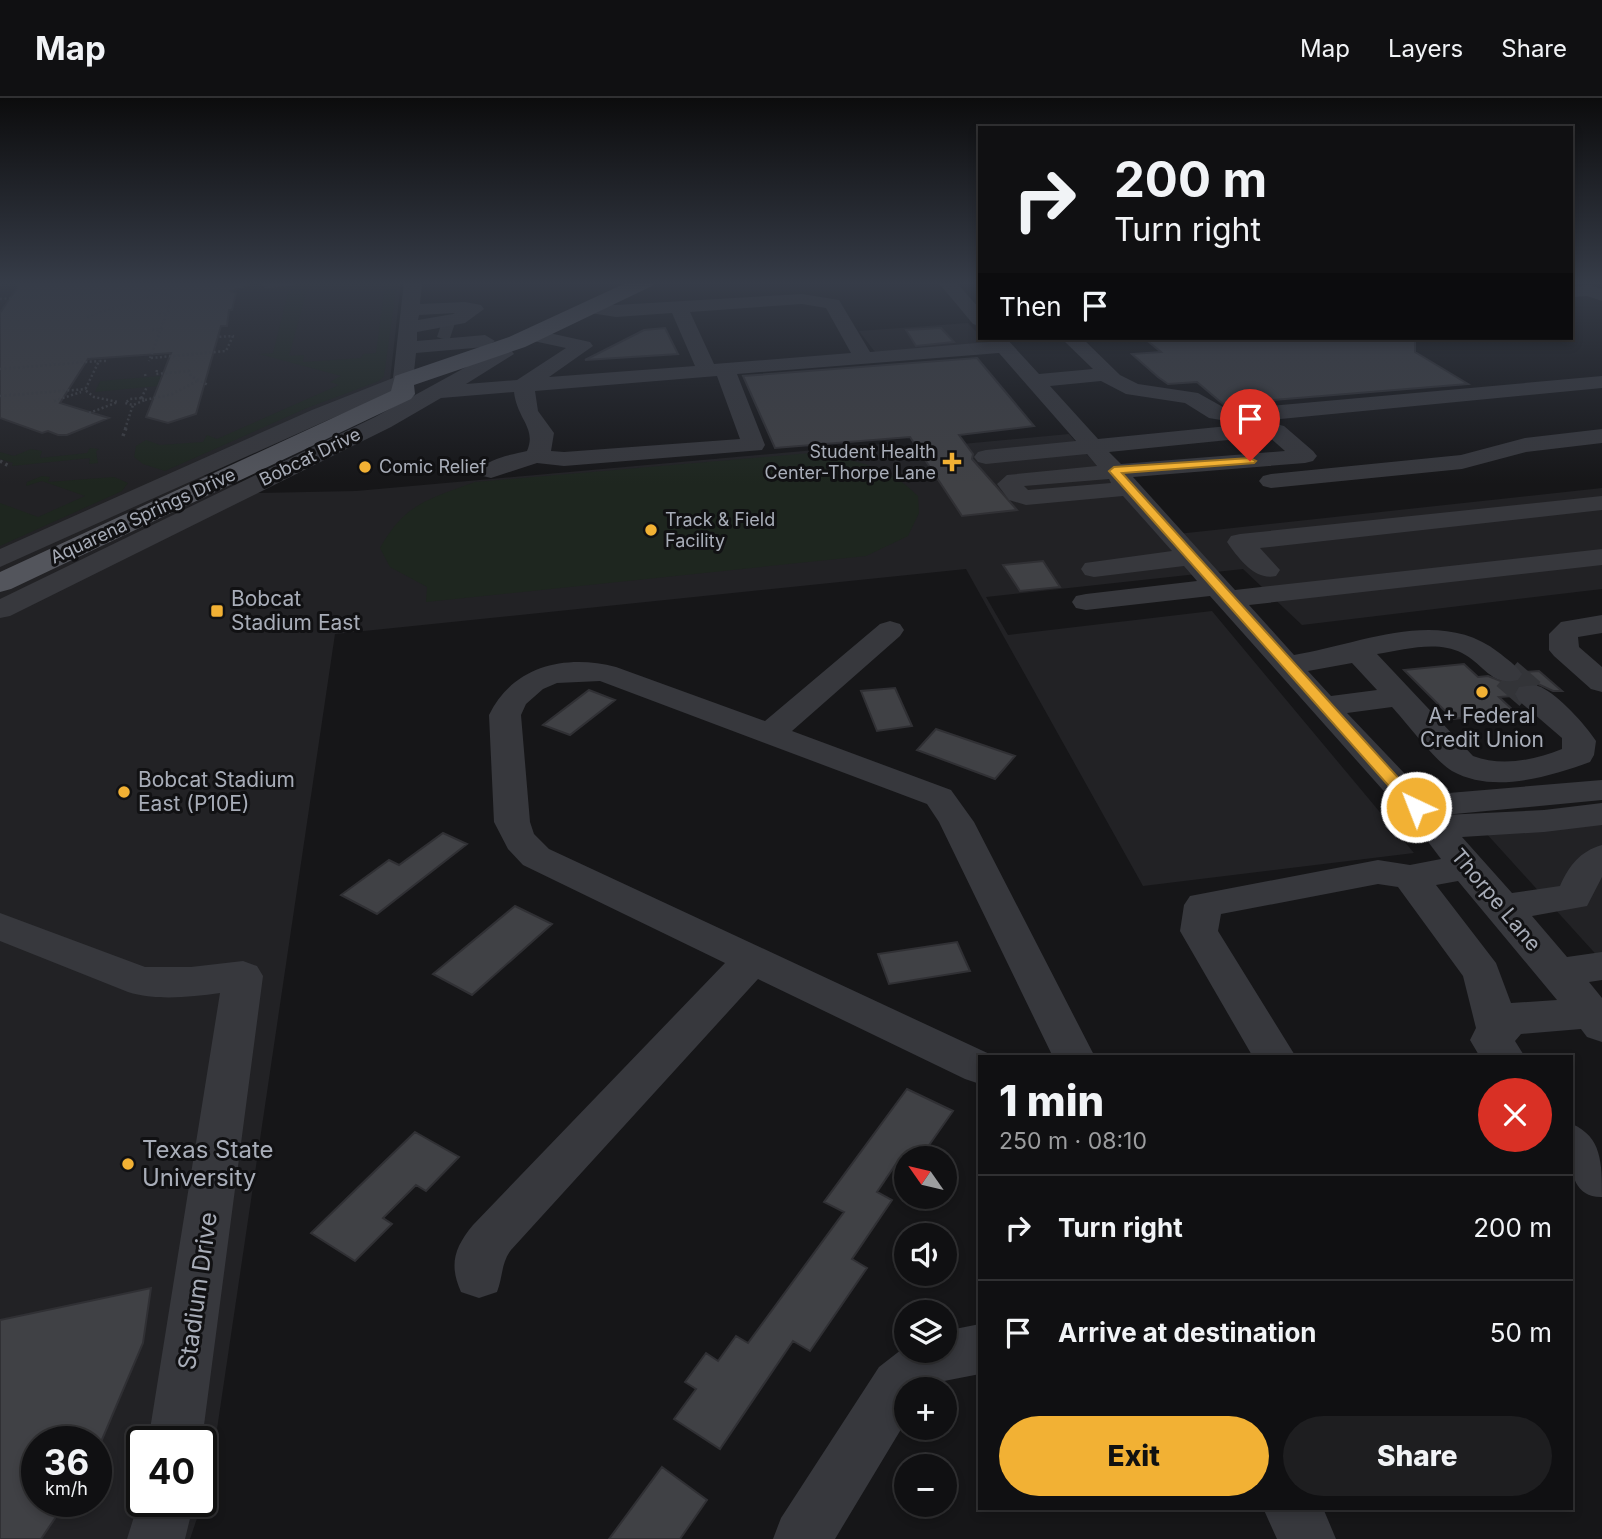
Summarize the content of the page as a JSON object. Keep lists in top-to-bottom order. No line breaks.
{"streets":{"main road":["Aquarena Springs Drive"],"street":["Bobcat Drive","Thorpe Lane","Stadium Drive"]},"crossings":[["Bobcat Drive","Aquarena Springs Drive"]],"places":{"health":["Student Health Center-Thorpe Lane"],"other":["Comic Relief","Track & Field Facility","A+ Federal Credit Union","Bobcat Stadium East (P10E)","Texas State University"],"transit":["Bobcat Stadium East"]},"north":"top left","page":{"header":"Map","nav":["Map","Layers","Share"],"turn":["200 m","Turn right"],"then":"Then","heading":["1 min","250 m · 08:10"],"map_buttons":["+","−"],"list":[{"name":"Turn right","value":"200 m"},{"name":"Arrive at destination","value":"50 m"}],"buttons":["Exit","Share"],"speed":"36 km/h","limit":"40"}}
